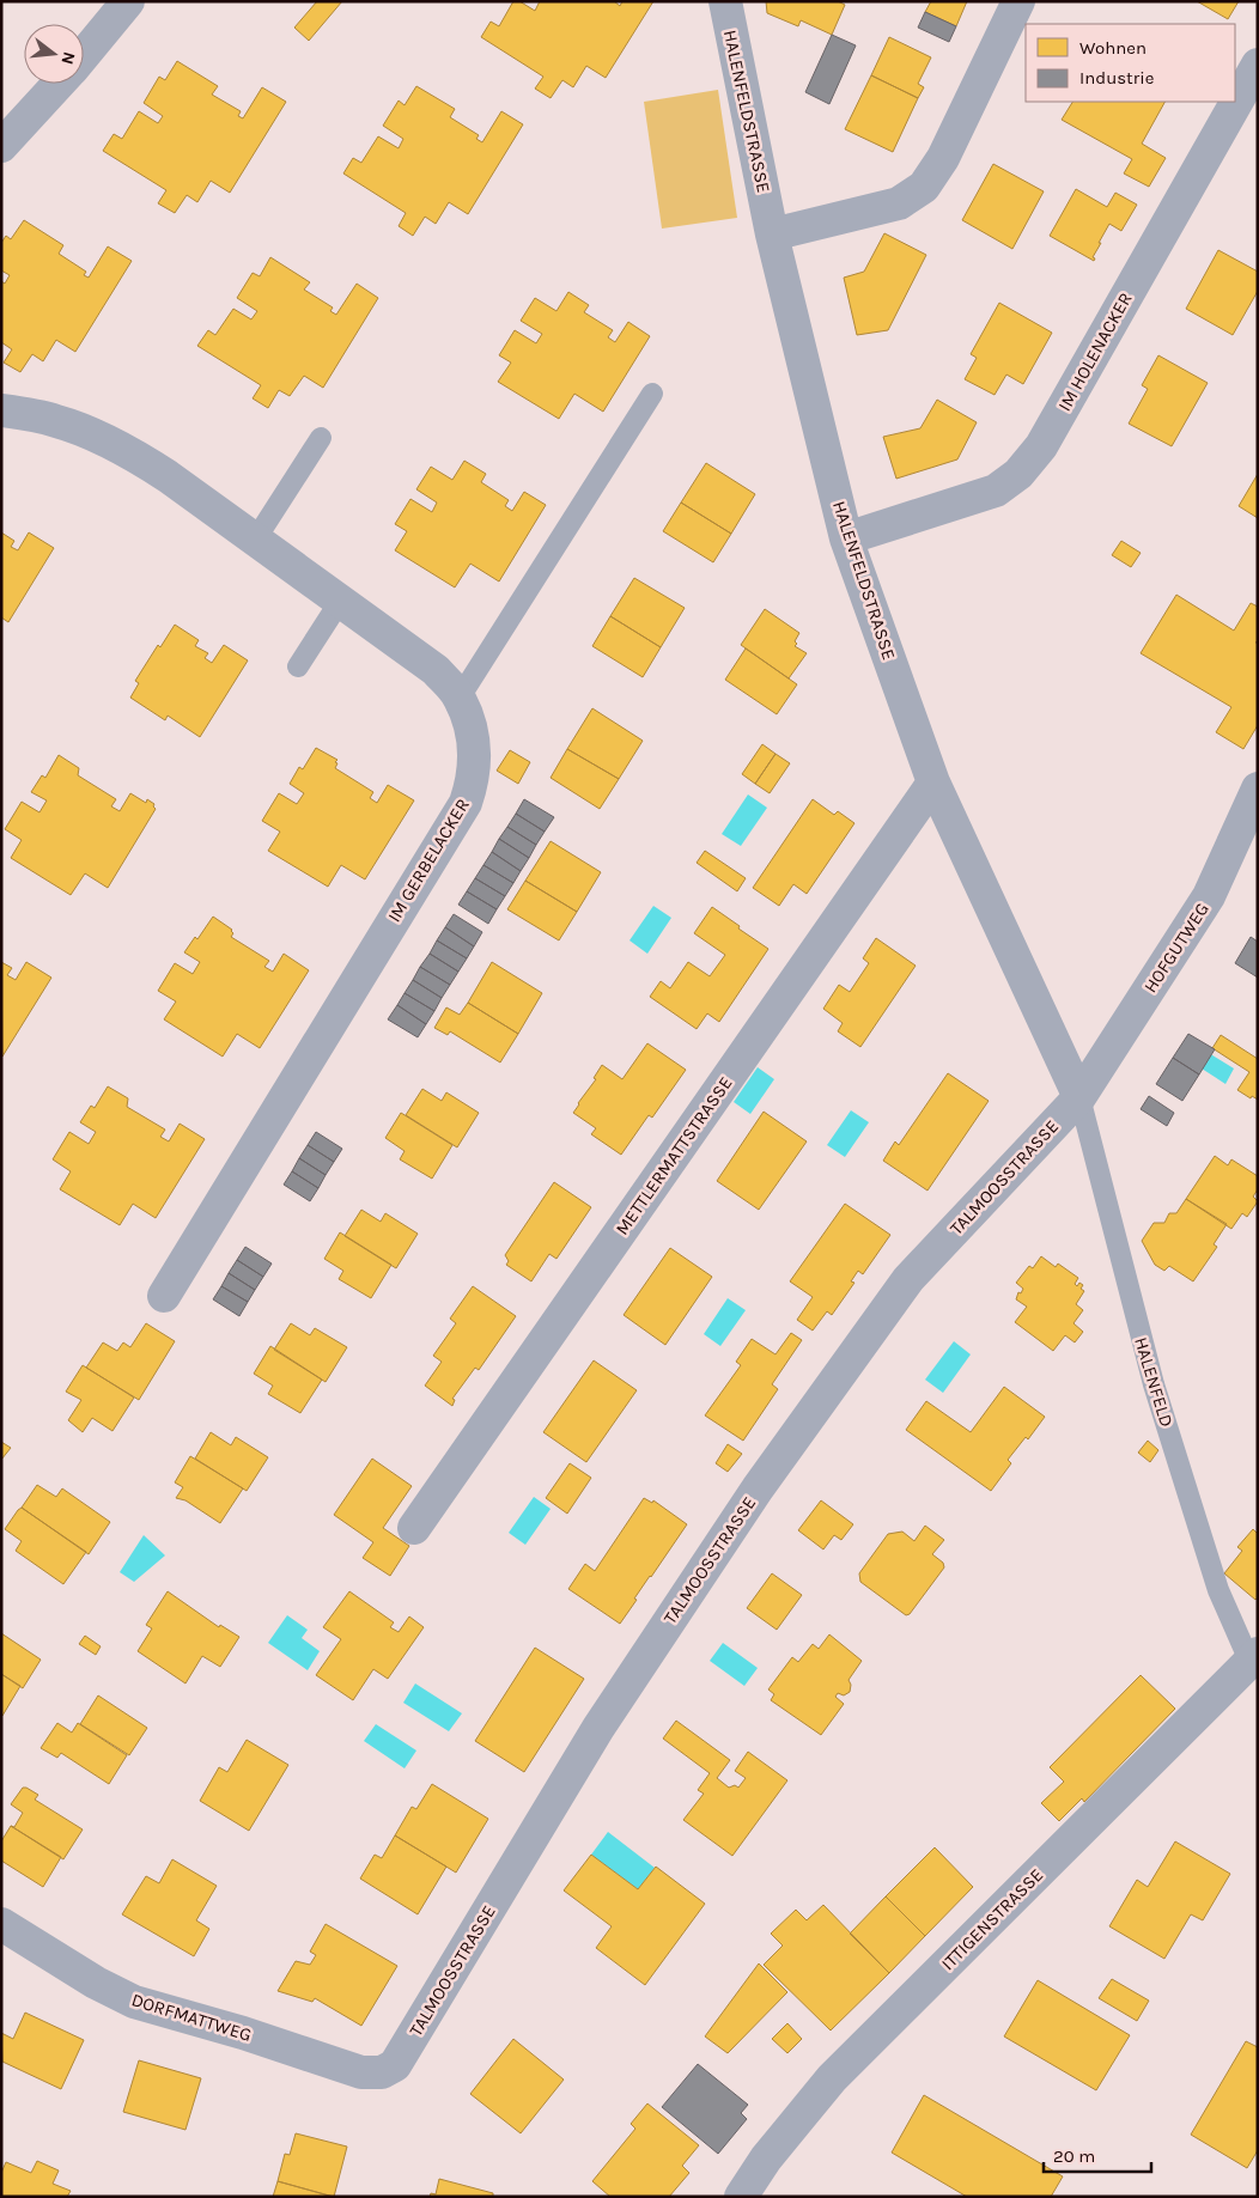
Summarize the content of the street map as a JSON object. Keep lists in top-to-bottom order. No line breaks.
{"streets":{"street":["HALENFELDSTRASSE","IM HOLENACKER","IM GERBELACKER","HOFGUTWEG","METTLERMATTSTRASSE","TALMOOSSTRASSE","ITTIGENSTRASSE","DORFMATTWEG"],"lane":["HALENFELD"]},"crossings":[["HALENFELDSTRASSE","IM HOLENACKER"],["HALENFELDSTRASSE","HOFGUTWEG"],["HALENFELDSTRASSE","METTLERMATTSTRASSE"],["HALENFELDSTRASSE","TALMOOSSTRASSE"],["HALENFELDSTRASSE","HALENFELD"],["HOFGUTWEG","TALMOOSSTRASSE"],["HOFGUTWEG","HALENFELD"],["TALMOOSSTRASSE","HALENFELD"],["TALMOOSSTRASSE","DORFMATTWEG"],["HALENFELD","ITTIGENSTRASSE"]],"legend":["Wohnen","Industrie"],"scale_bar":"20 m","north":"right"}
